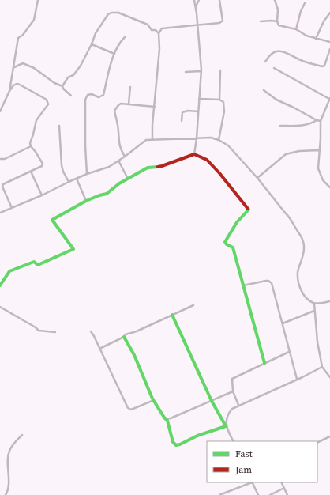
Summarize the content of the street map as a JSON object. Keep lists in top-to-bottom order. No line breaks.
{"legend":["Fast","Jam"]}
